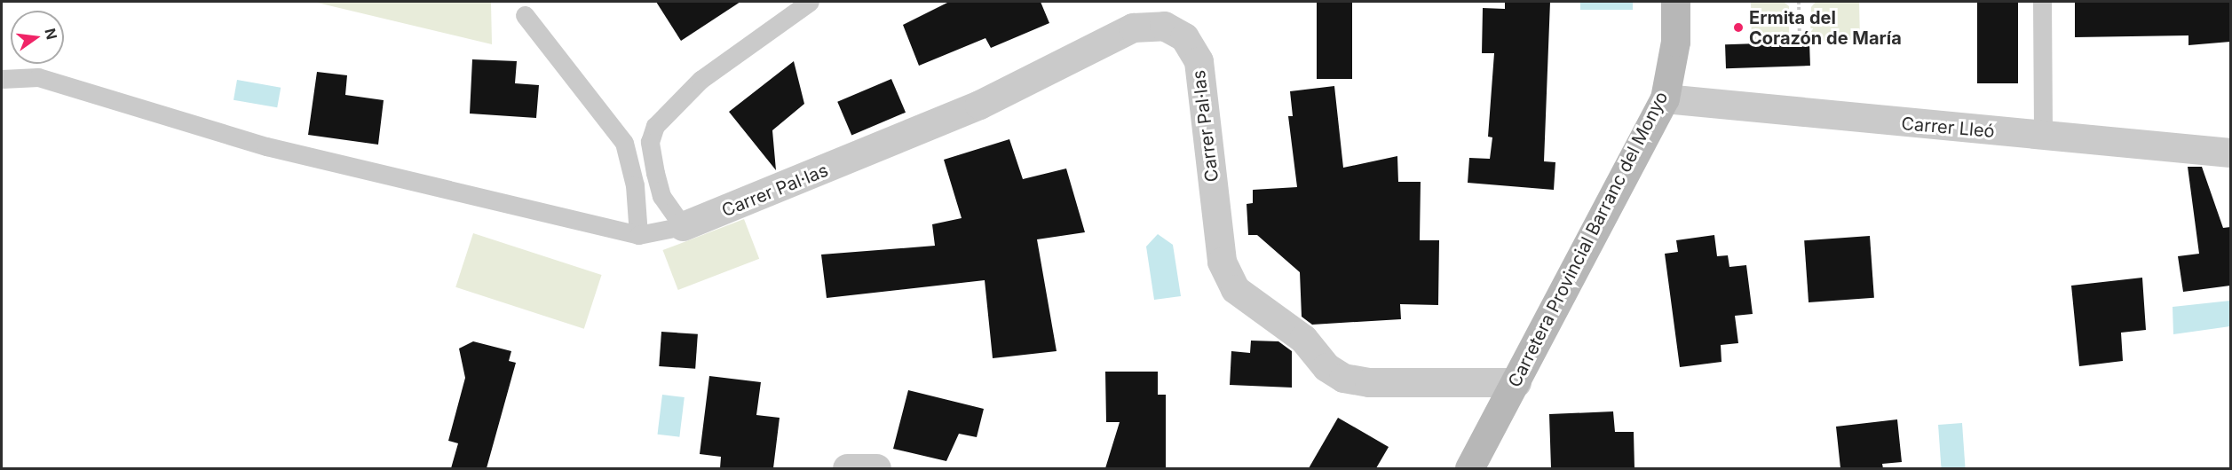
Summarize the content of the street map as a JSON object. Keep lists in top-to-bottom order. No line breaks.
{"streets":{"street":["Carrer Pal·las","Carrer Lleó","Carretera Provincial Barranc del Monyo"]},"crossings":[["Carrer Pal·las","Carretera Provincial Barranc del Monyo"],["Carrer Lleó","Carretera Provincial Barranc del Monyo"]],"places":["Ermita del Corazón de María"],"north":"right"}
